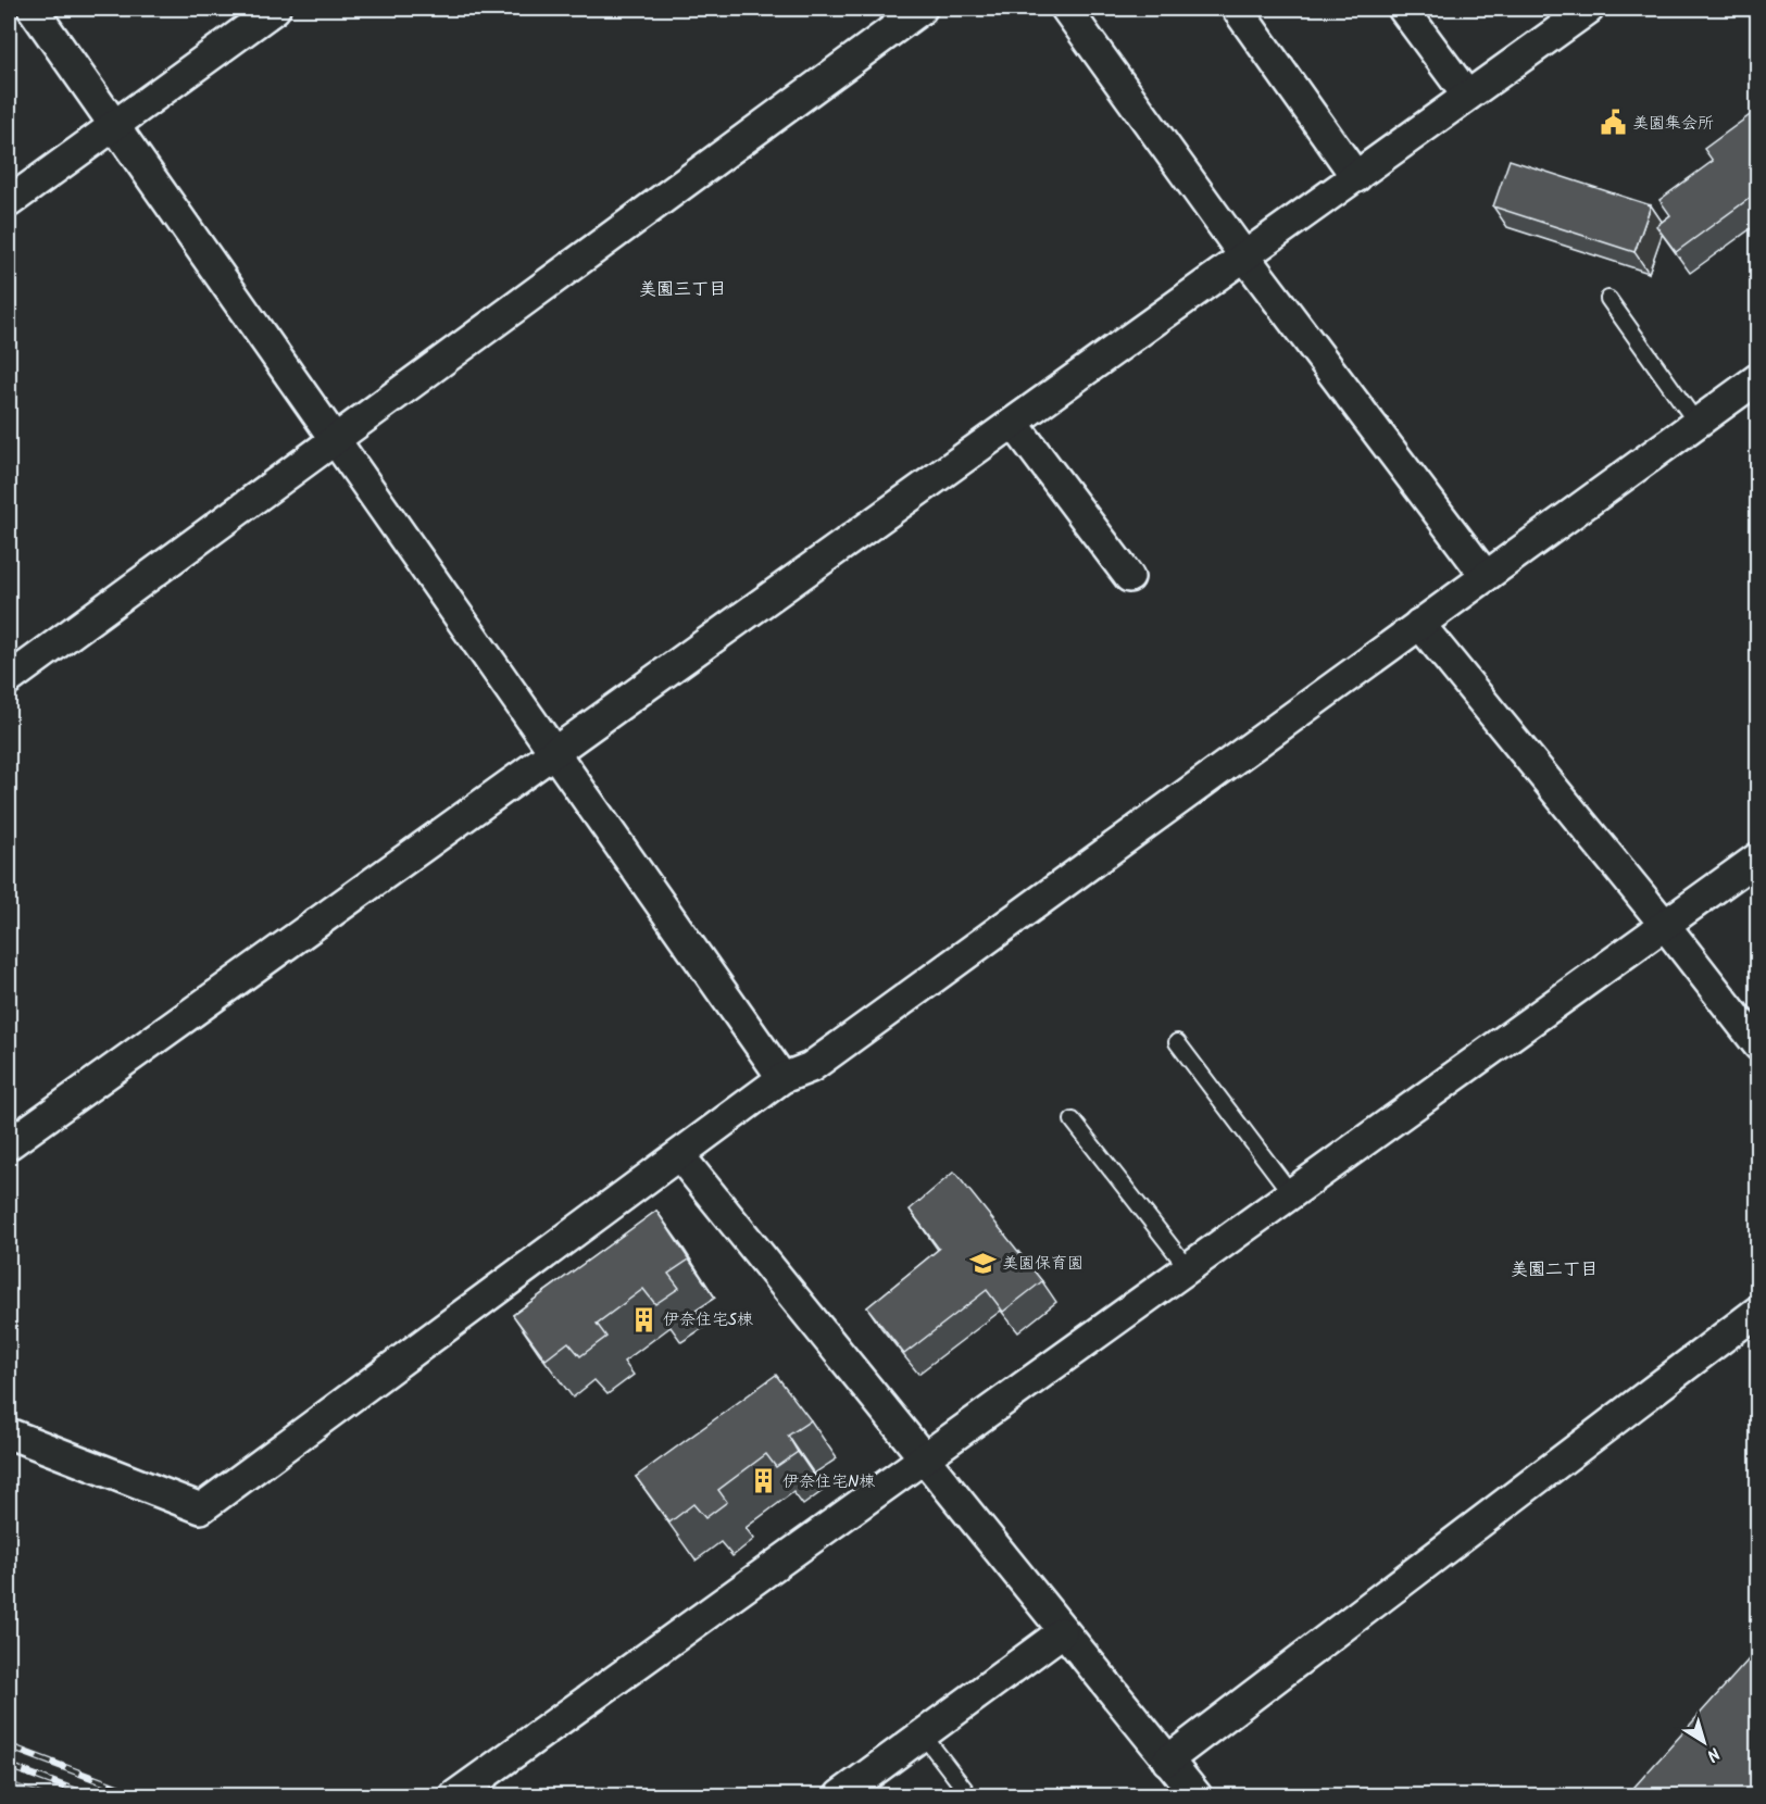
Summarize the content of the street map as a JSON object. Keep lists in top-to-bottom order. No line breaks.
{"districts":["美園三丁目","美園二丁目"],"places":{"public building":["美園集会所"],"school or university":["美園保育園"],"building":["伊奈住宅S棟","伊奈住宅N棟"]},"north":"bottom right"}
